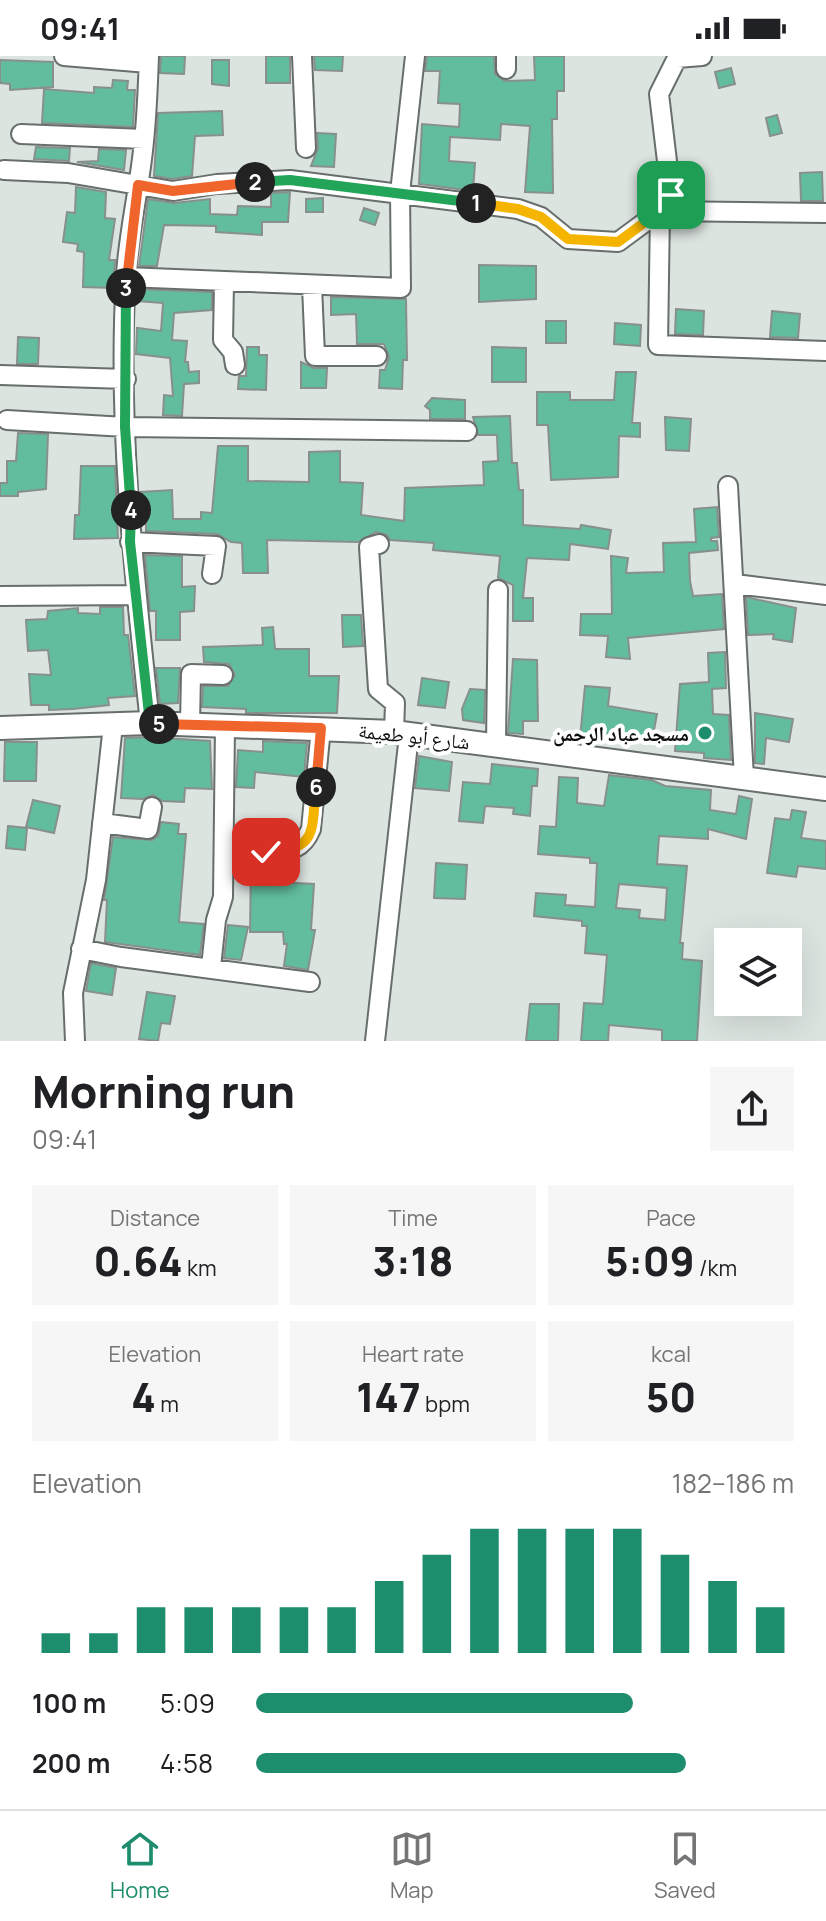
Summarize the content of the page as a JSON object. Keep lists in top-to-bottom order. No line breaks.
{"streets":{"street":["شارع أبو طعيمة"]},"places":["مسجد عباد الرحمن"],"page":{"status":"09:41","pins":["2","1","3","4","5","6"],"heading":["Morning run","09:41"],"stats":[["Distance","0.64 km"],["Time","3:18"],["Pace","5:09 /km"],["Elevation","4 m"],["Heart rate","147 bpm"],["kcal","50"]],"chart":["Elevation","182–186 m"],"list":[{"name":"100 m","note":"5:09"},{"name":"200 m","note":"4:58"}],"tabs":["Home","Map","Saved"]}}
